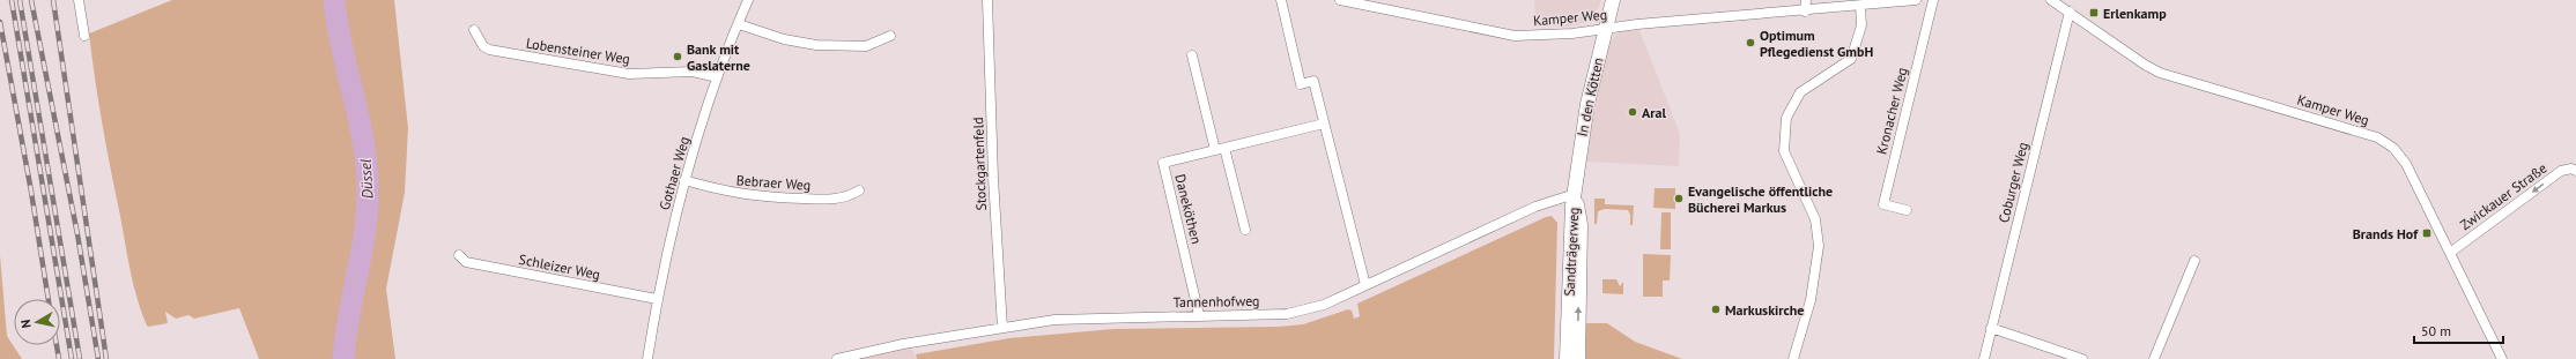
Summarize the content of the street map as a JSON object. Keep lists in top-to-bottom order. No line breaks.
{"streets":{"main road":["In den Kötten","Sandträgerweg"],"street":["Kamper Weg","Lobensteiner Weg","Kronacher Weg","Stockgartenfeld","Gothaer Weg","Bebraer Weg","Coburger Weg","Zwickauer Straße","Daneköthen","Schleizer Weg","Tannenhofweg"]},"crossings":[["Kamper Weg","In den Kötten"],["Kamper Weg","Coburger Weg"],["Kamper Weg","Zwickauer Straße"],["Lobensteiner Weg","Gothaer Weg"],["In den Kötten","Sandträgerweg"],["In den Kötten","Tannenhofweg"],["Stockgartenfeld","Tannenhofweg"],["Gothaer Weg","Bebraer Weg"],["Gothaer Weg","Schleizer Weg"],["Daneköthen","Tannenhofweg"],["Sandträgerweg","Tannenhofweg"]],"one_way":["Zwickauer Straße"],"water":["Düssel"],"places":{"transit":["Erlenkamp","Brands Hof"],"other":["Optimum Pflegedienst GmbH","Bank mit Gaslaterne","Aral","Evangelische öffentliche Bücherei Markus","Markuskirche"]},"scale_bar":"50 m","north":"left"}
